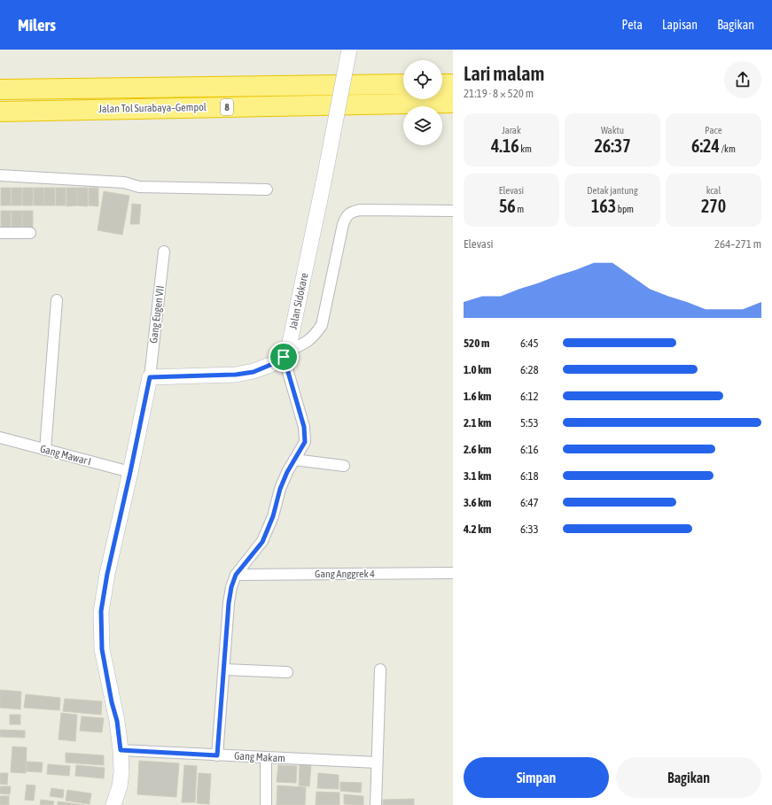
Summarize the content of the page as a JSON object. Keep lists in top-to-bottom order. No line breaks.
{"streets":{"highway":["8","Jalan Tol Surabaya–Gempol"],"street":["Jalan Sidokare","Gang Eugen VII","Gang Mawar I","Gang Anggrek 4","Gang Makam"]},"page":{"header":"Milers","nav":["Peta","Lapisan","Bagikan"],"heading":["Lari malam","21:19 · 8 × 520 m"],"stats":[["Jarak","4.16 km"],["Waktu","26:37"],["Pace","6:24 /km"],["Elevasi","56 m"],["Detak jantung","163 bpm"],["kcal","270"]],"chart":["Elevasi","264–271 m"],"list":[{"name":"520 m","note":"6:45"},{"name":"1.0 km","note":"6:28"},{"name":"1.6 km","note":"6:12"},{"name":"2.1 km","note":"5:53"},{"name":"2.6 km","note":"6:16"},{"name":"3.1 km","note":"6:18"},{"name":"3.6 km","note":"6:47"},{"name":"4.2 km","note":"6:33"}],"buttons":["Simpan","Bagikan"]}}
